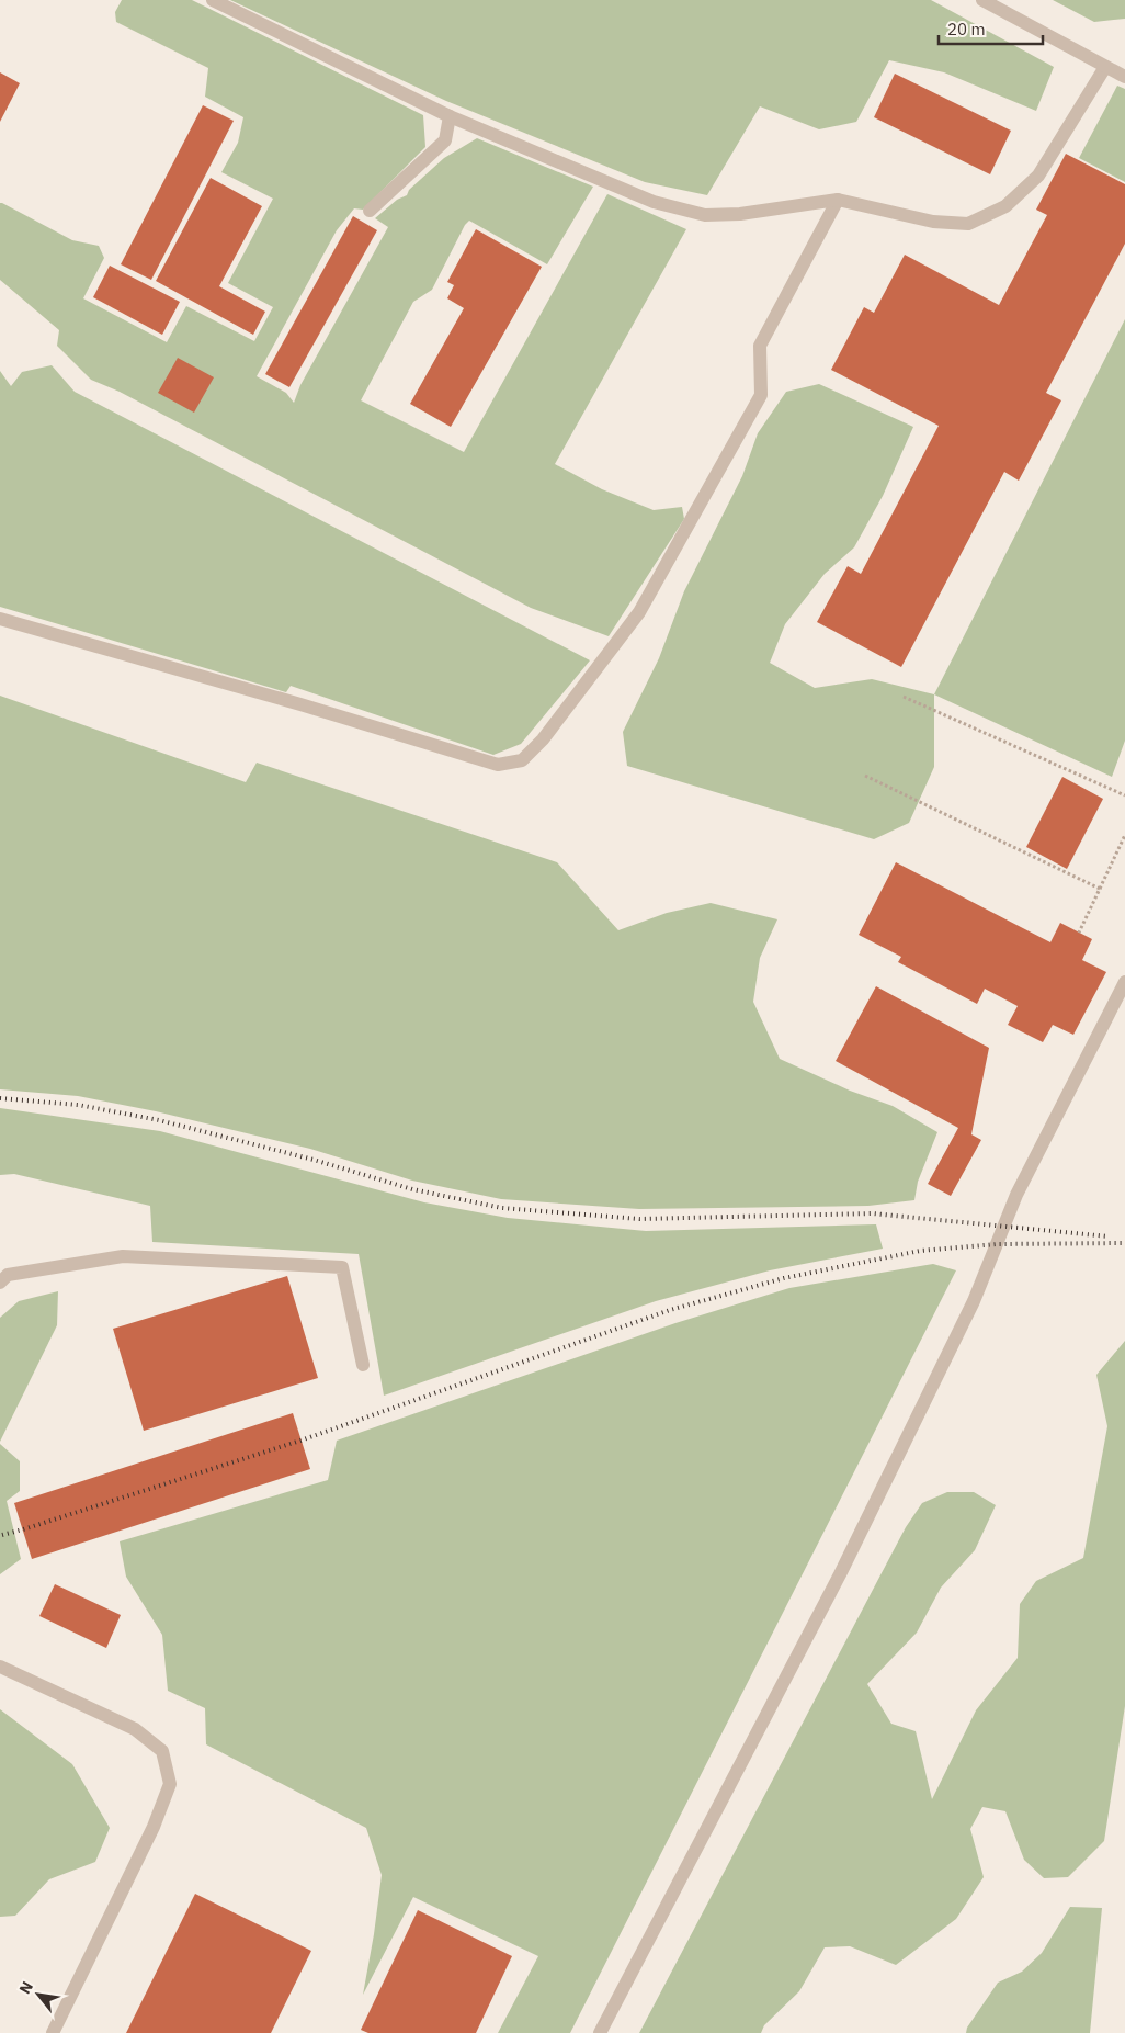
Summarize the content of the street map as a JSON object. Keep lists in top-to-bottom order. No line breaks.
{"scale_bar":"20 m","north":"top left"}
